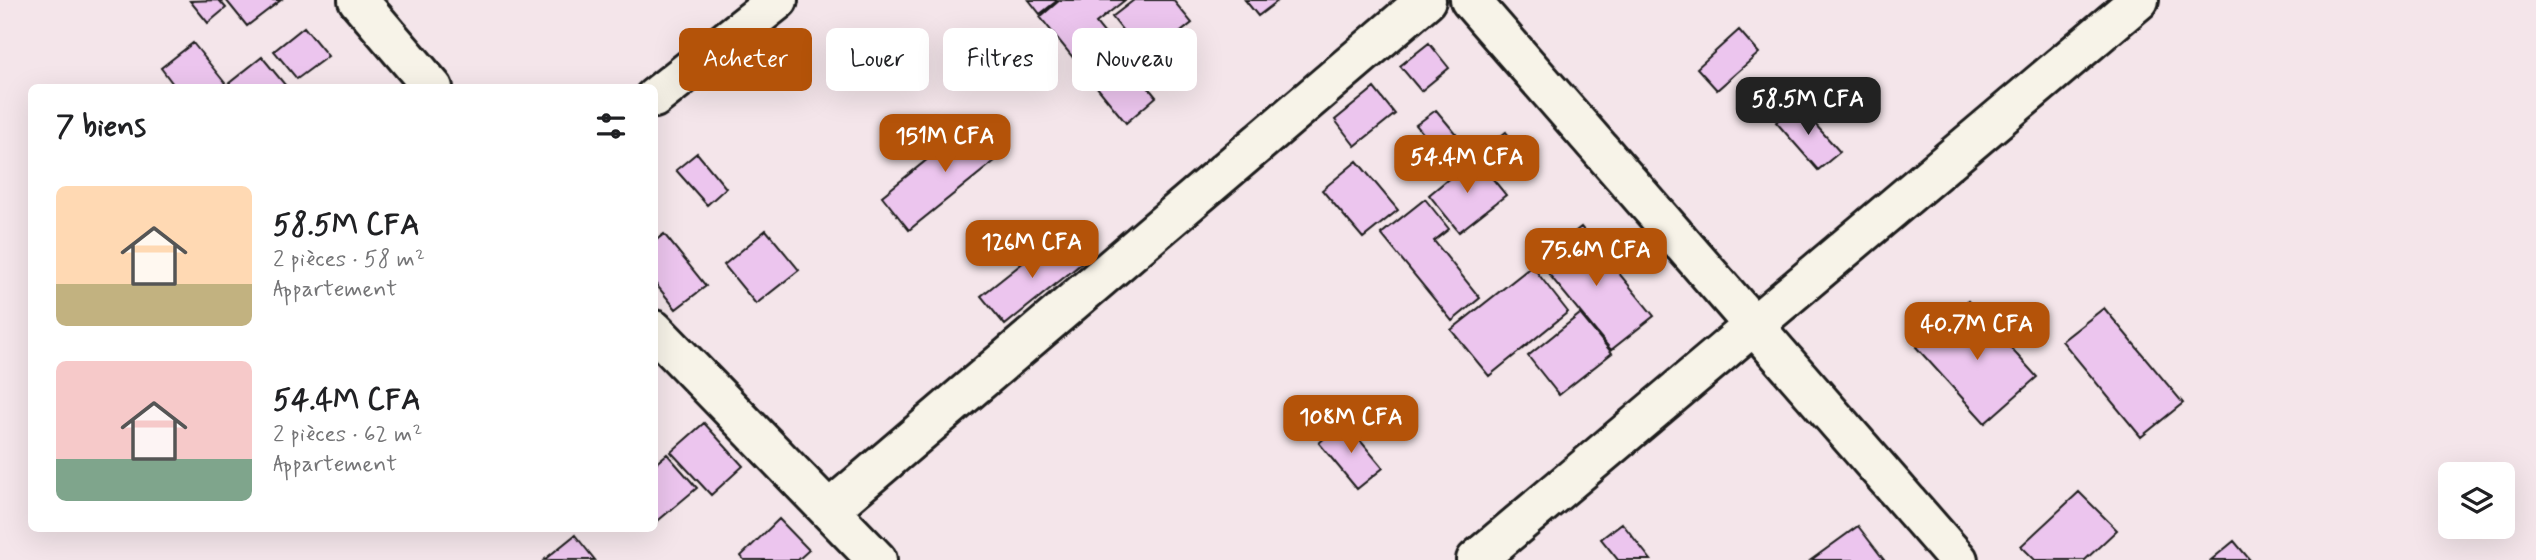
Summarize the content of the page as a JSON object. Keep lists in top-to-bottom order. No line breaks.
{"page":{"chip":["Acheter","Louer","Filtres","Nouveau"],"price":["58.5M CFA","151M CFA","54.4M CFA","126M CFA","75.6M CFA","40.7M CFA","108M CFA"],"heading":"7 biens","list":[{"name":"58.5M CFA","note":"2 pièces · 58 m² · Appartement"},{"name":"54.4M CFA","note":"2 pièces · 62 m² · Appartement"}]}}
